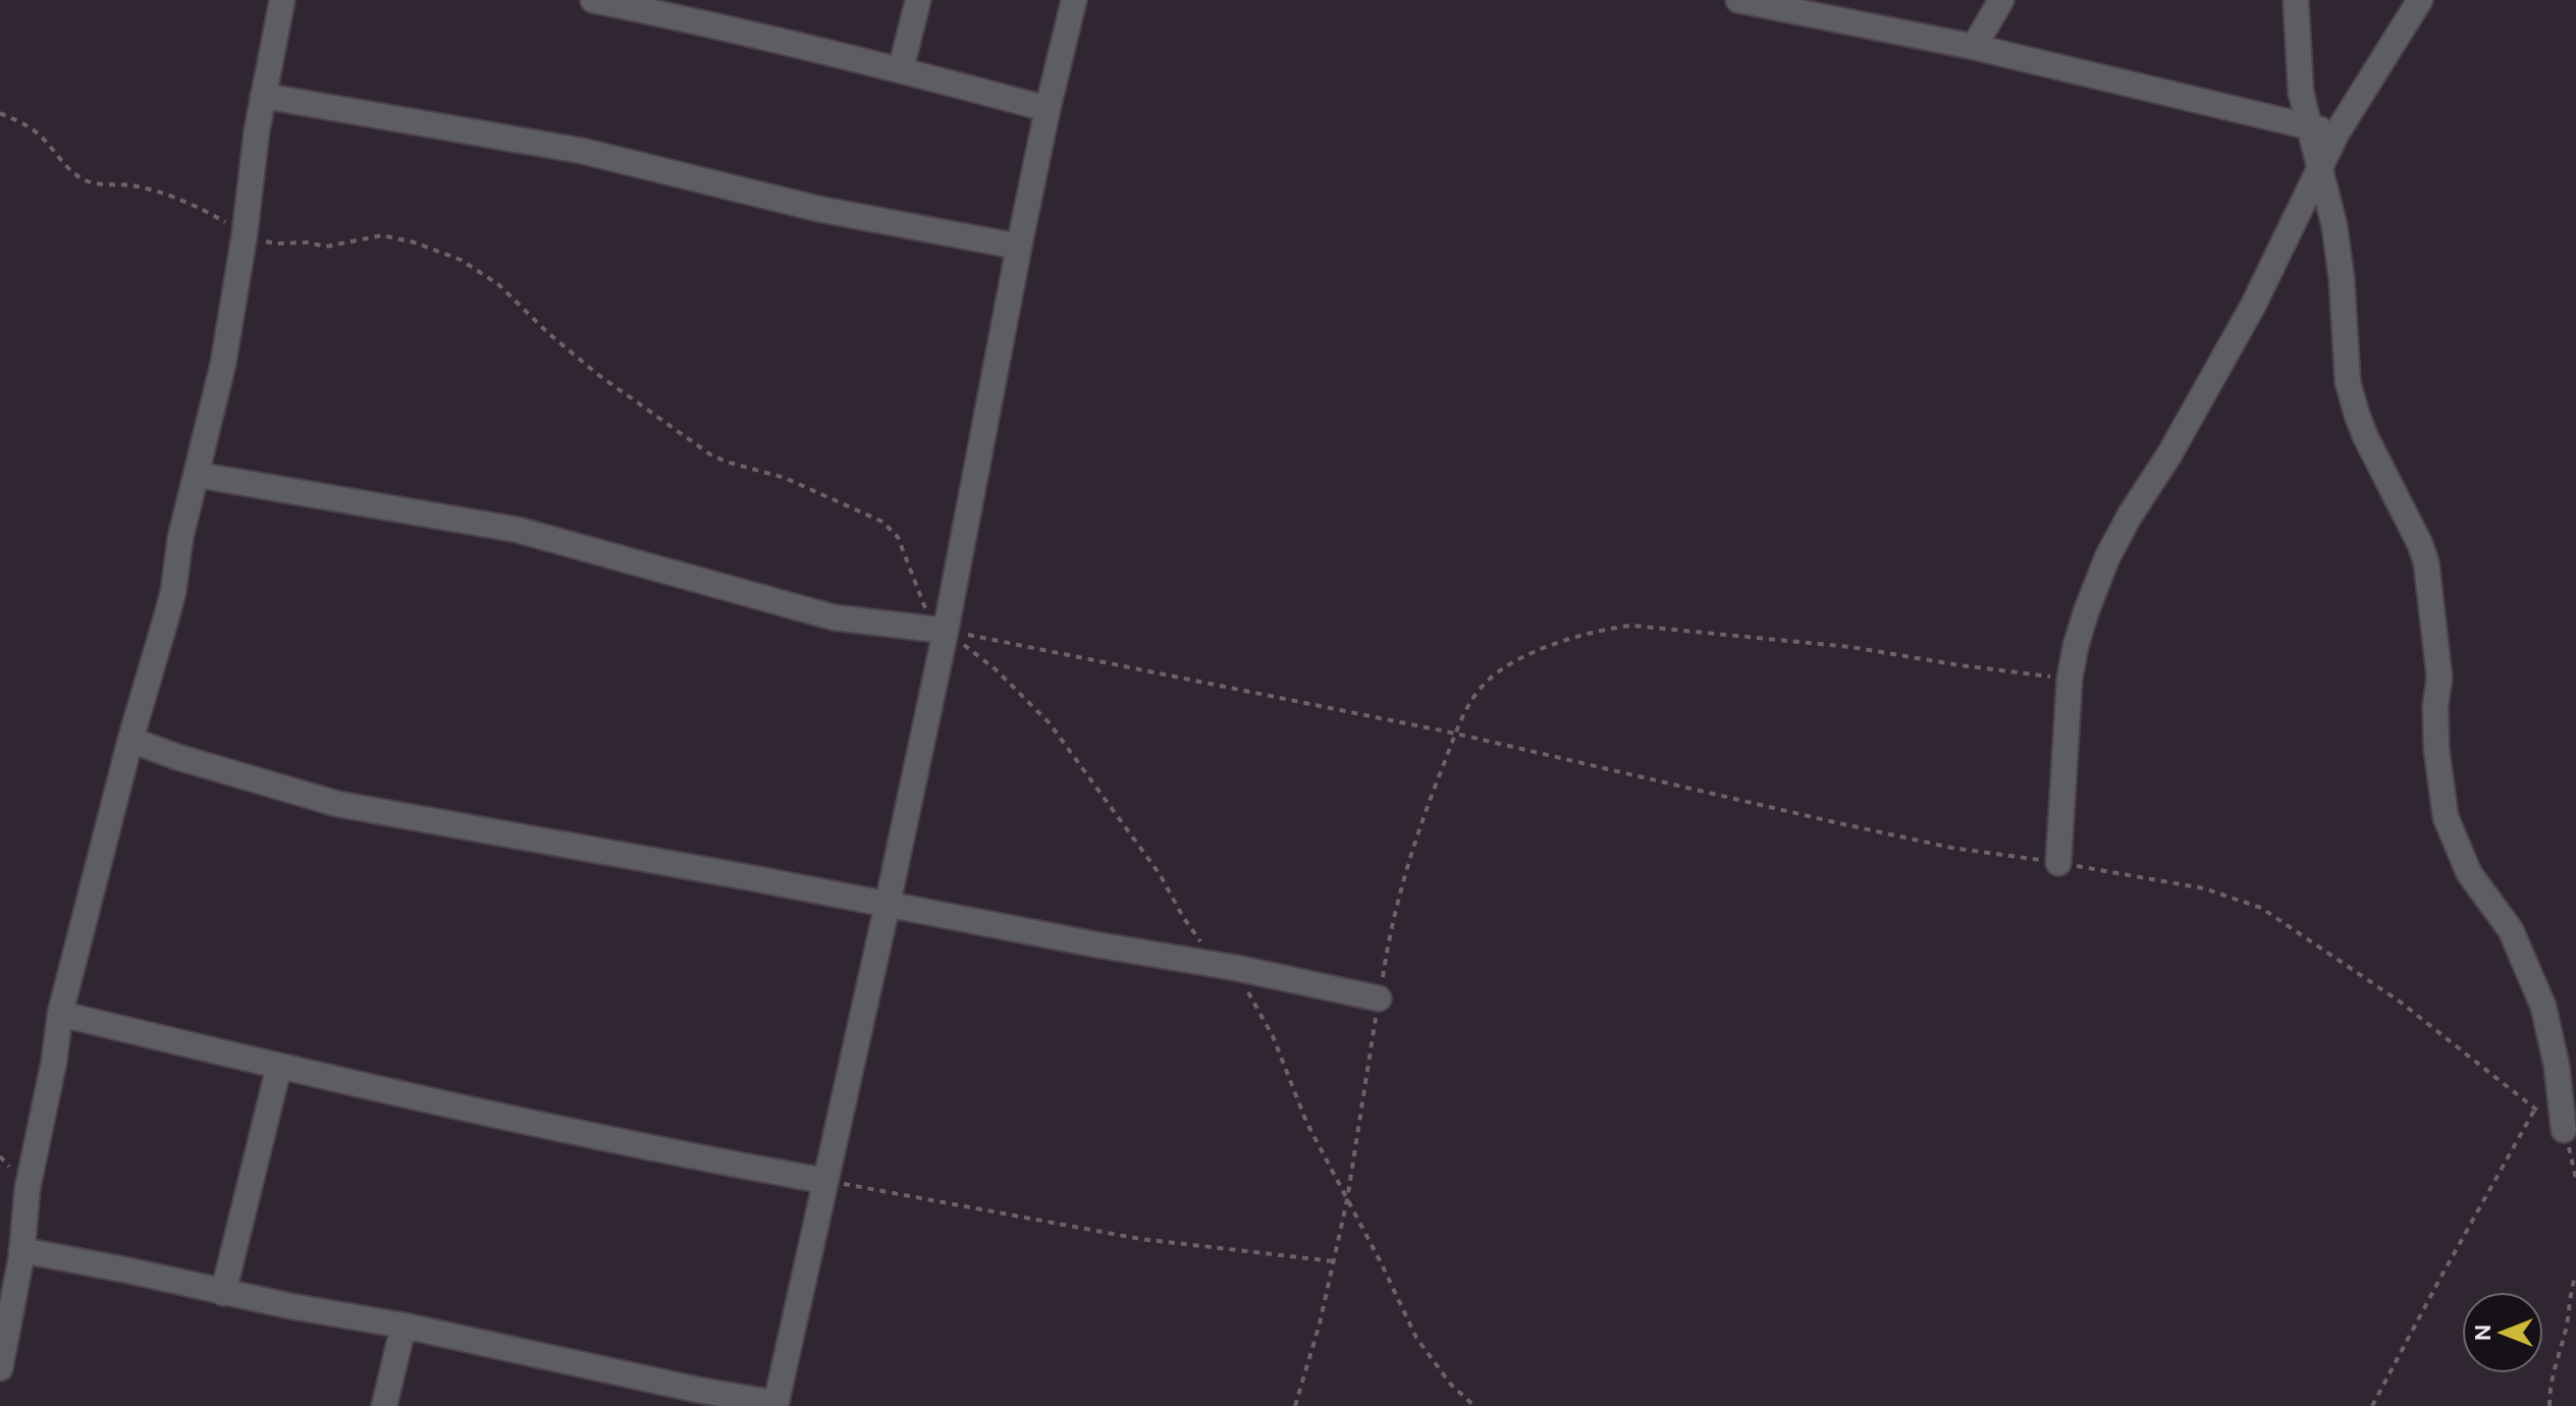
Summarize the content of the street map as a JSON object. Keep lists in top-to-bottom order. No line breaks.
{"north":"left"}
